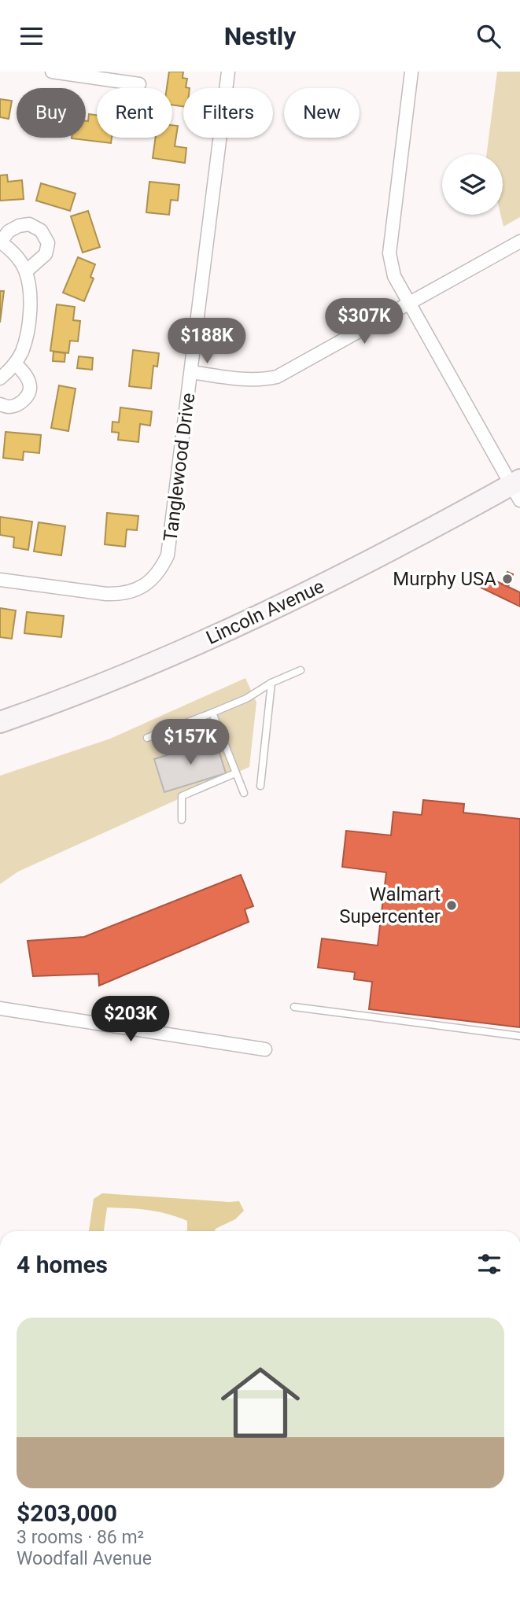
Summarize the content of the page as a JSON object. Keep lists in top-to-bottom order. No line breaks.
{"streets":{"main road":["Lincoln Avenue"],"street":["Tanglewood Drive"]},"places":["Murphy USA","Walmart Supercenter"],"page":{"header":"Nestly","chip":["Buy","Rent","Filters","New"],"price":["$307K","$188K","$157K","$203K"],"heading":"4 homes","list":[{"name":"$203,000","note":"3 rooms · 86 m² · Woodfall Avenue"}]}}
